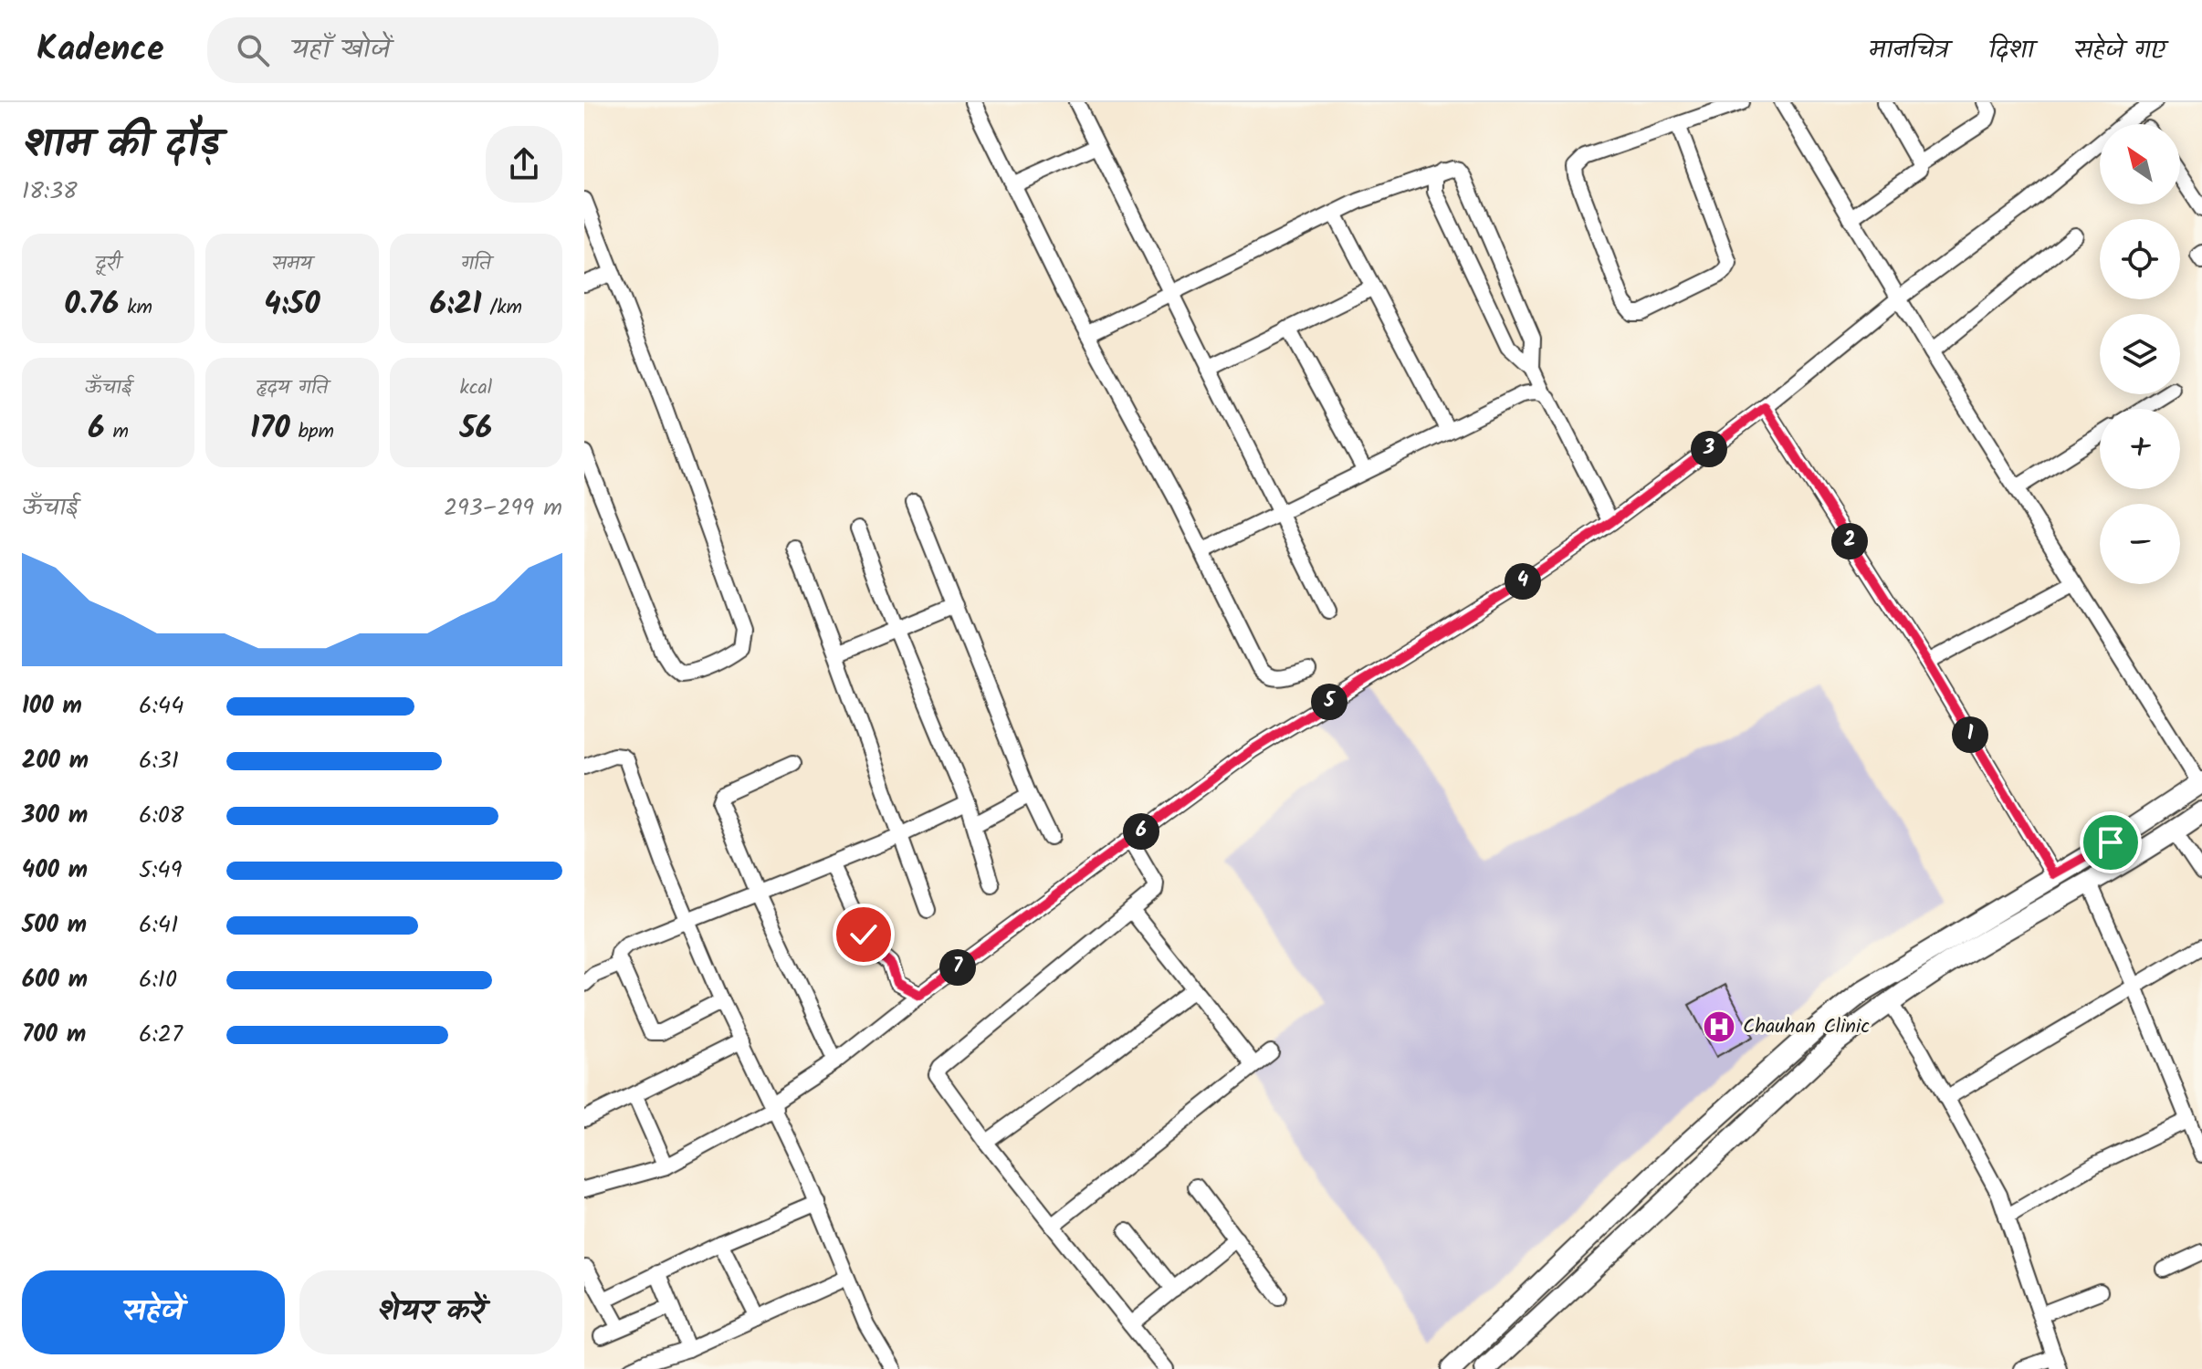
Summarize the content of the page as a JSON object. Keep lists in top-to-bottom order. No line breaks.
{"places":{"hospital":["Chauhan Clinic"]},"north":"top left","page":{"header":"Kadence","search":"यहाँ खोजें","nav":["मानचित्र","दिशा","सहेजे गए"],"heading":["शाम की दौड़","18:38"],"map_buttons":["+","−"],"stats":[["दूरी","0.76 km"],["समय","4:50"],["गति","6:21 /km"],["ऊँचाई","6 m"],["हृदय गति","170 bpm"],["kcal","56"]],"pins":["3","2","4","5","1","6","7"],"chart":["ऊँचाई","293–299 m"],"list":[{"name":"100 m","note":"6:44"},{"name":"200 m","note":"6:31"},{"name":"300 m","note":"6:08"},{"name":"400 m","note":"5:49"},{"name":"500 m","note":"6:41"},{"name":"600 m","note":"6:10"},{"name":"700 m","note":"6:27"}],"buttons":["सहेजें","शेयर करें"]}}
